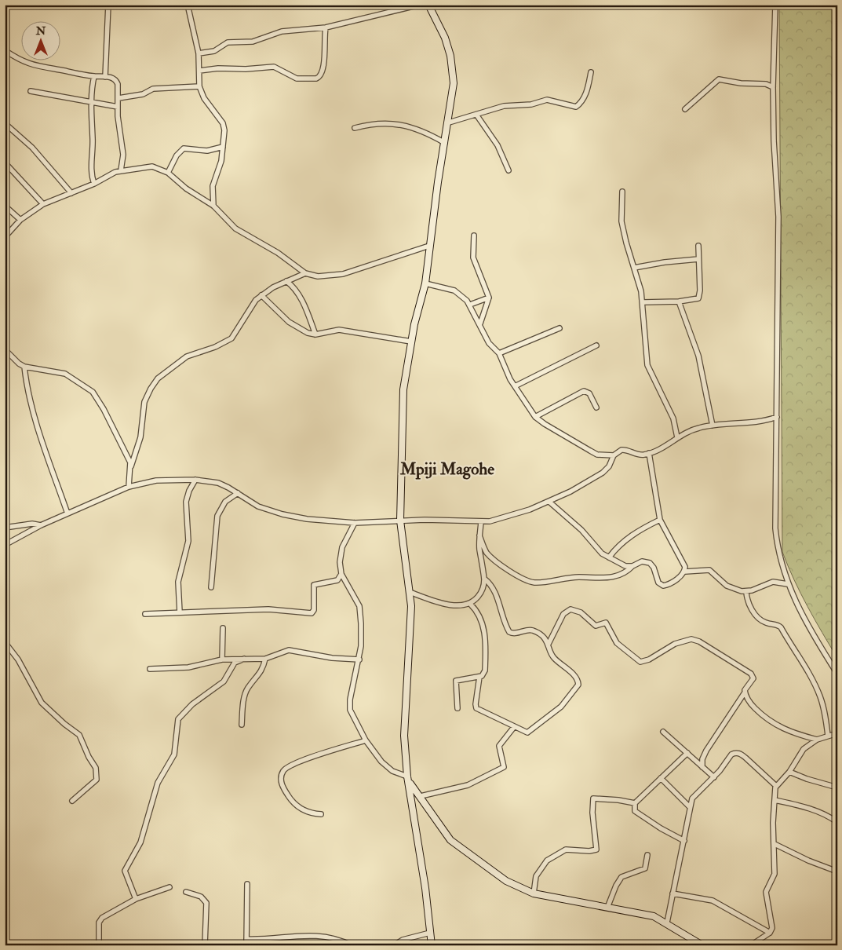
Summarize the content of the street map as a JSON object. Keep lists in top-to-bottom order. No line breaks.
{"districts":["Mpiji Magohe"],"north":"top"}
